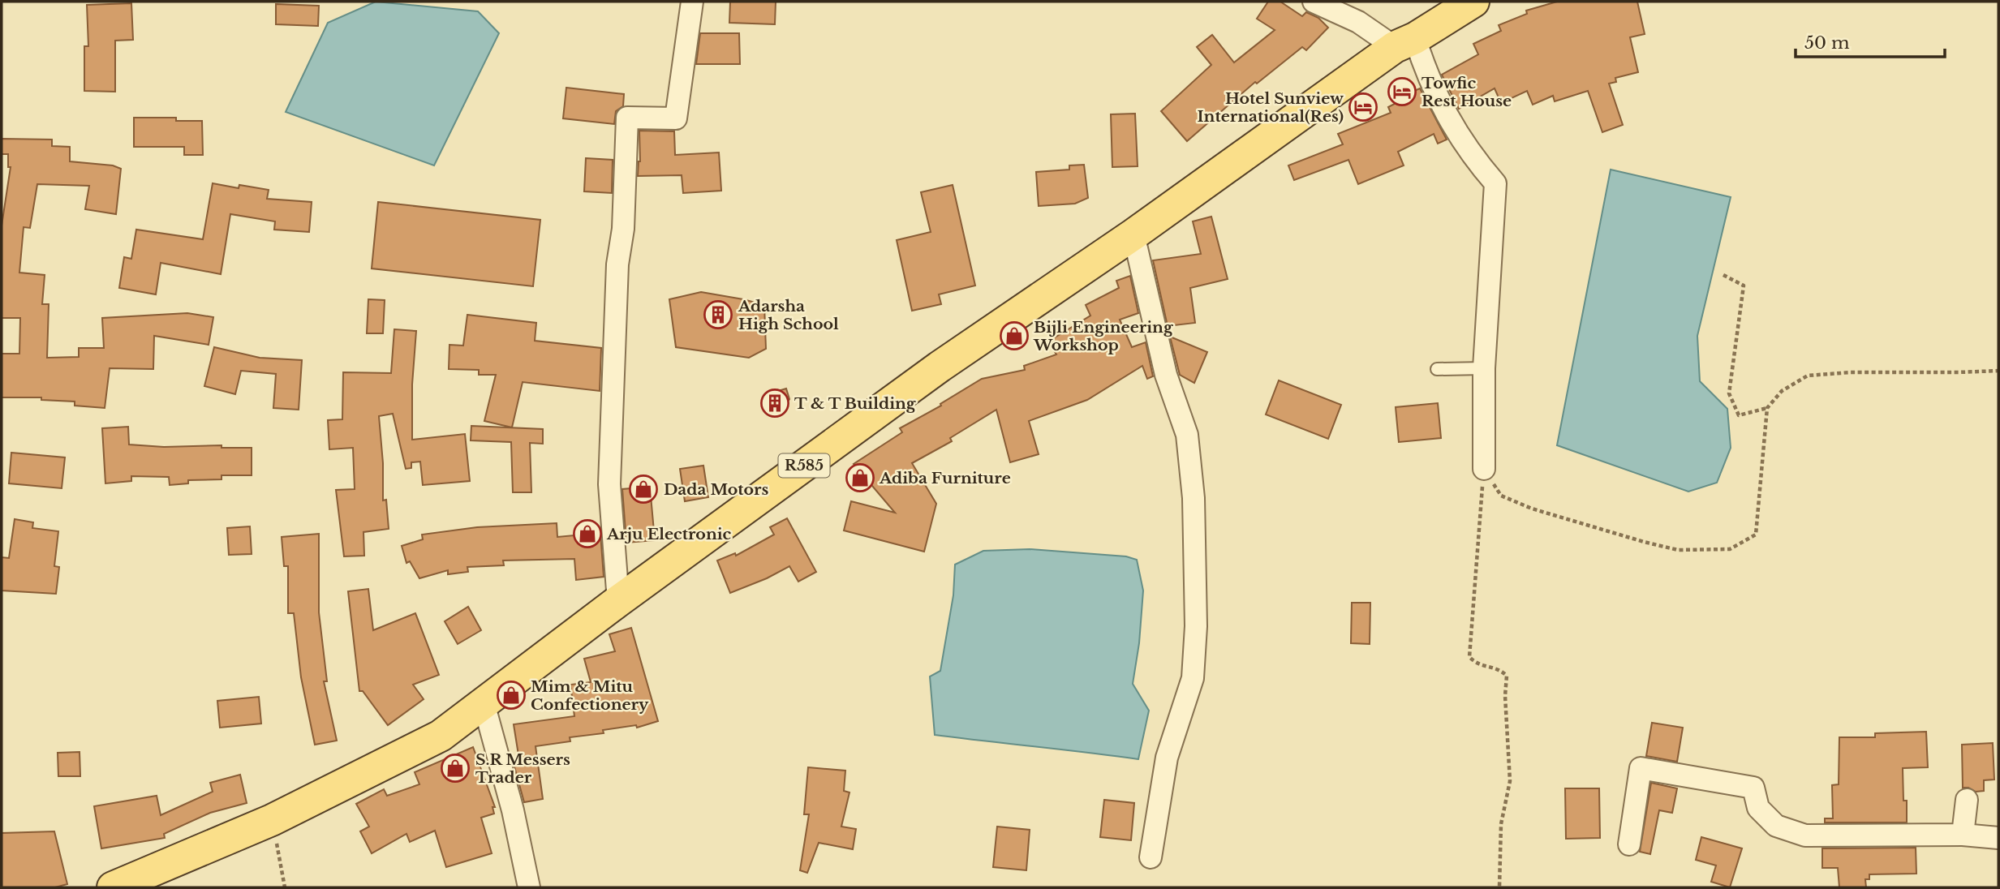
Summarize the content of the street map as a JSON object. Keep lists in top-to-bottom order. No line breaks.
{"streets":{"main road":["R585"]},"places":{"hotel":["Towfic Rest House","Hotel Sunview International(Res)"],"building":["Adarsha High School","T & T Building"],"shop":["Bijli Engineering Workshop","Adiba Furniture","Dada Motors","Arju Electronic","Mim & Mitu Confectionery","S.R Messers Trader"]},"scale_bar":"50 m"}
